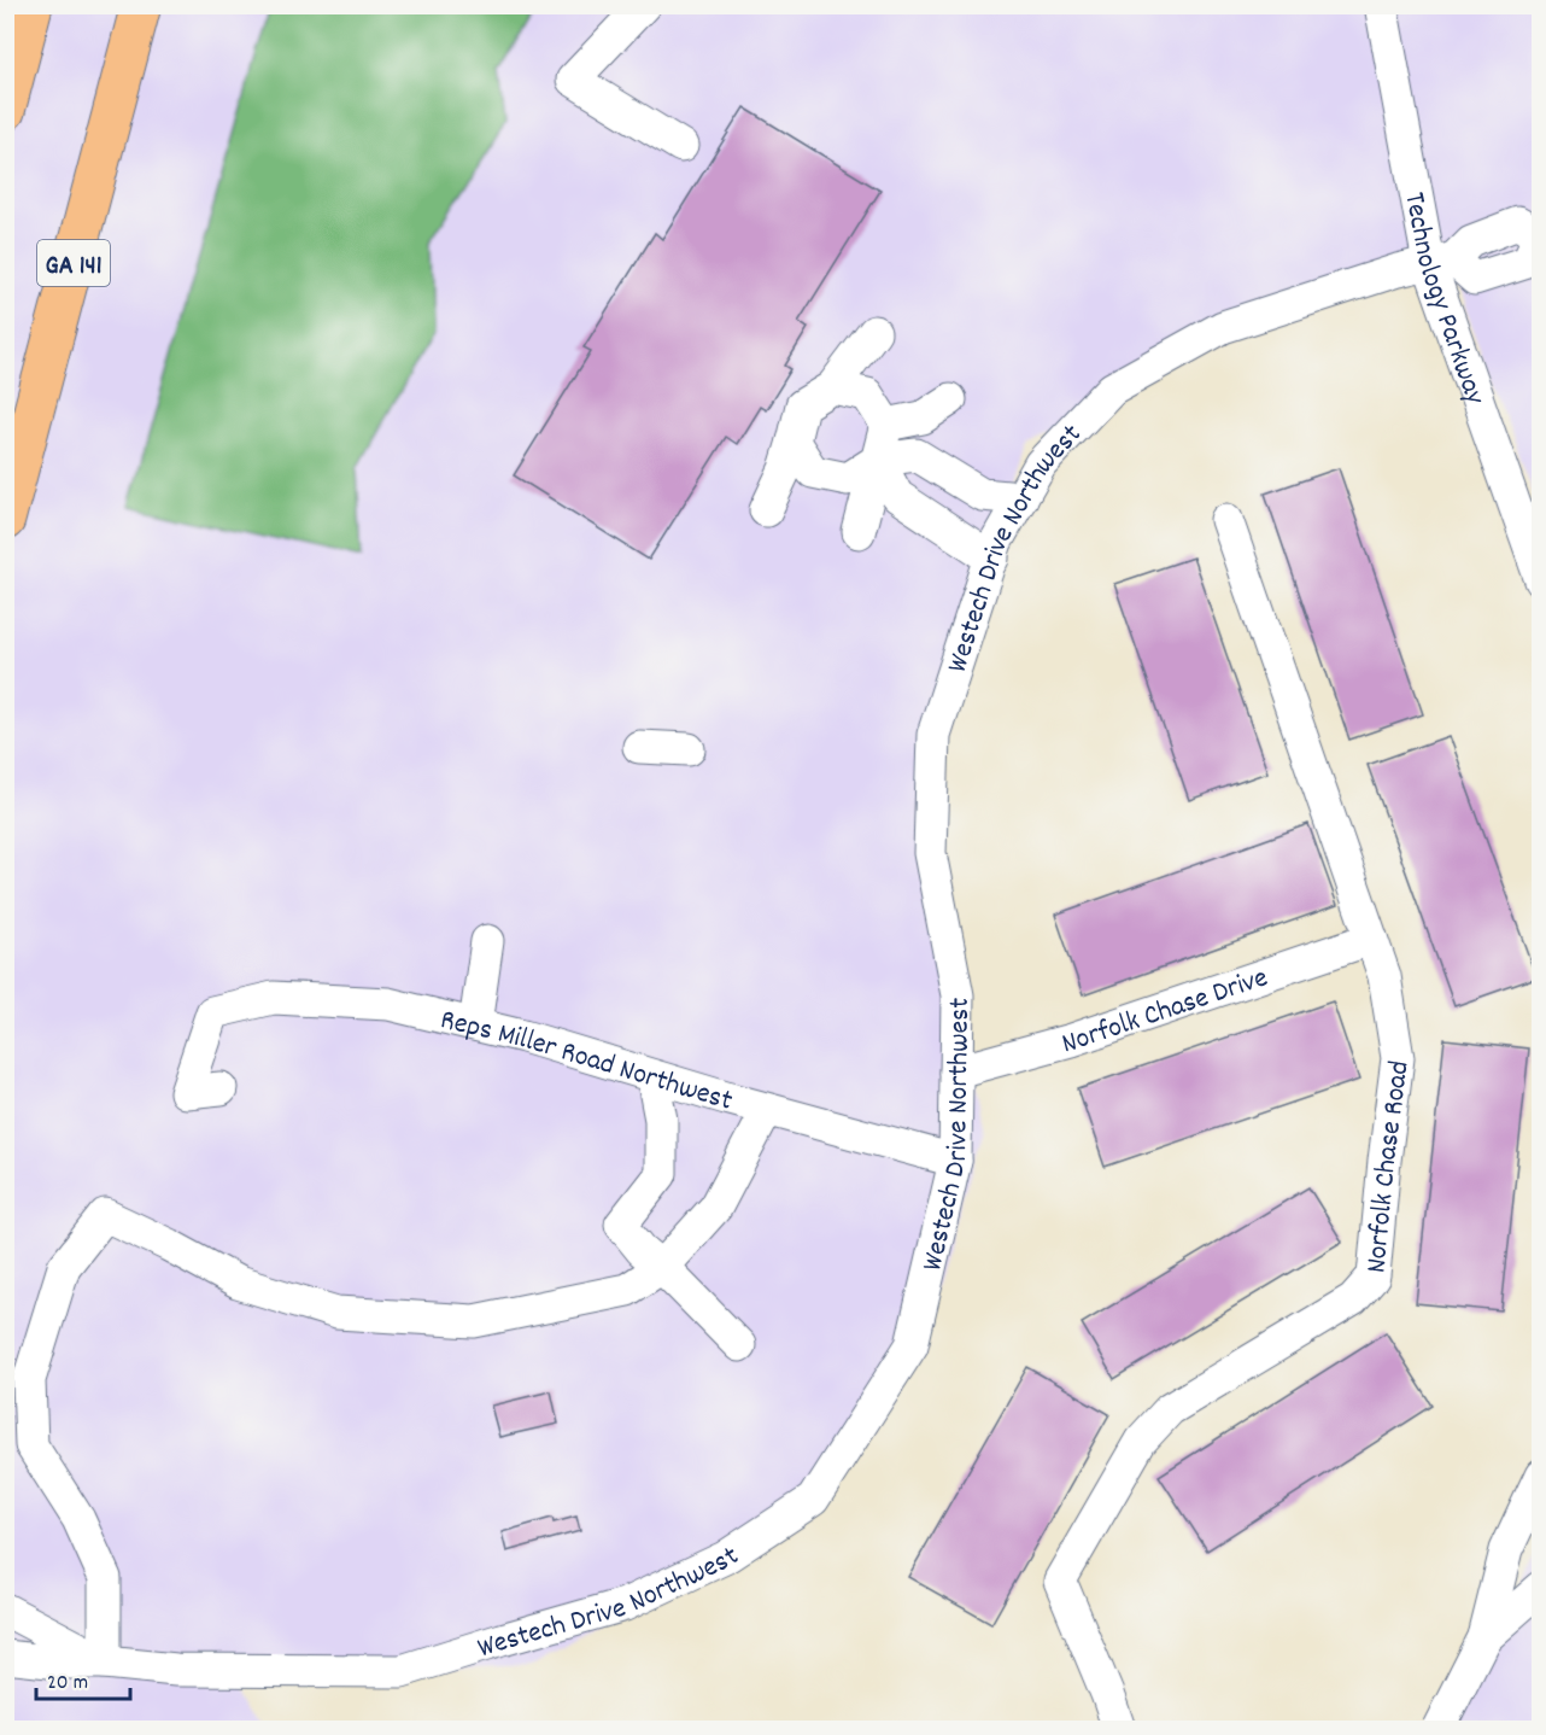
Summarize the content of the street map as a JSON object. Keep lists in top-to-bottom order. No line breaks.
{"streets":{"highway":["GA 141"],"street":["Technology Parkway","Westech Drive Northwest","Norfolk Chase Drive","Reps Miller Road Northwest","Norfolk Chase Road"]},"crossings":[["Technology Parkway","Westech Drive Northwest"],["Westech Drive Northwest","Norfolk Chase Drive"],["Westech Drive Northwest","Reps Miller Road Northwest"],["Norfolk Chase Drive","Norfolk Chase Road"]],"scale_bar":"20 m"}
